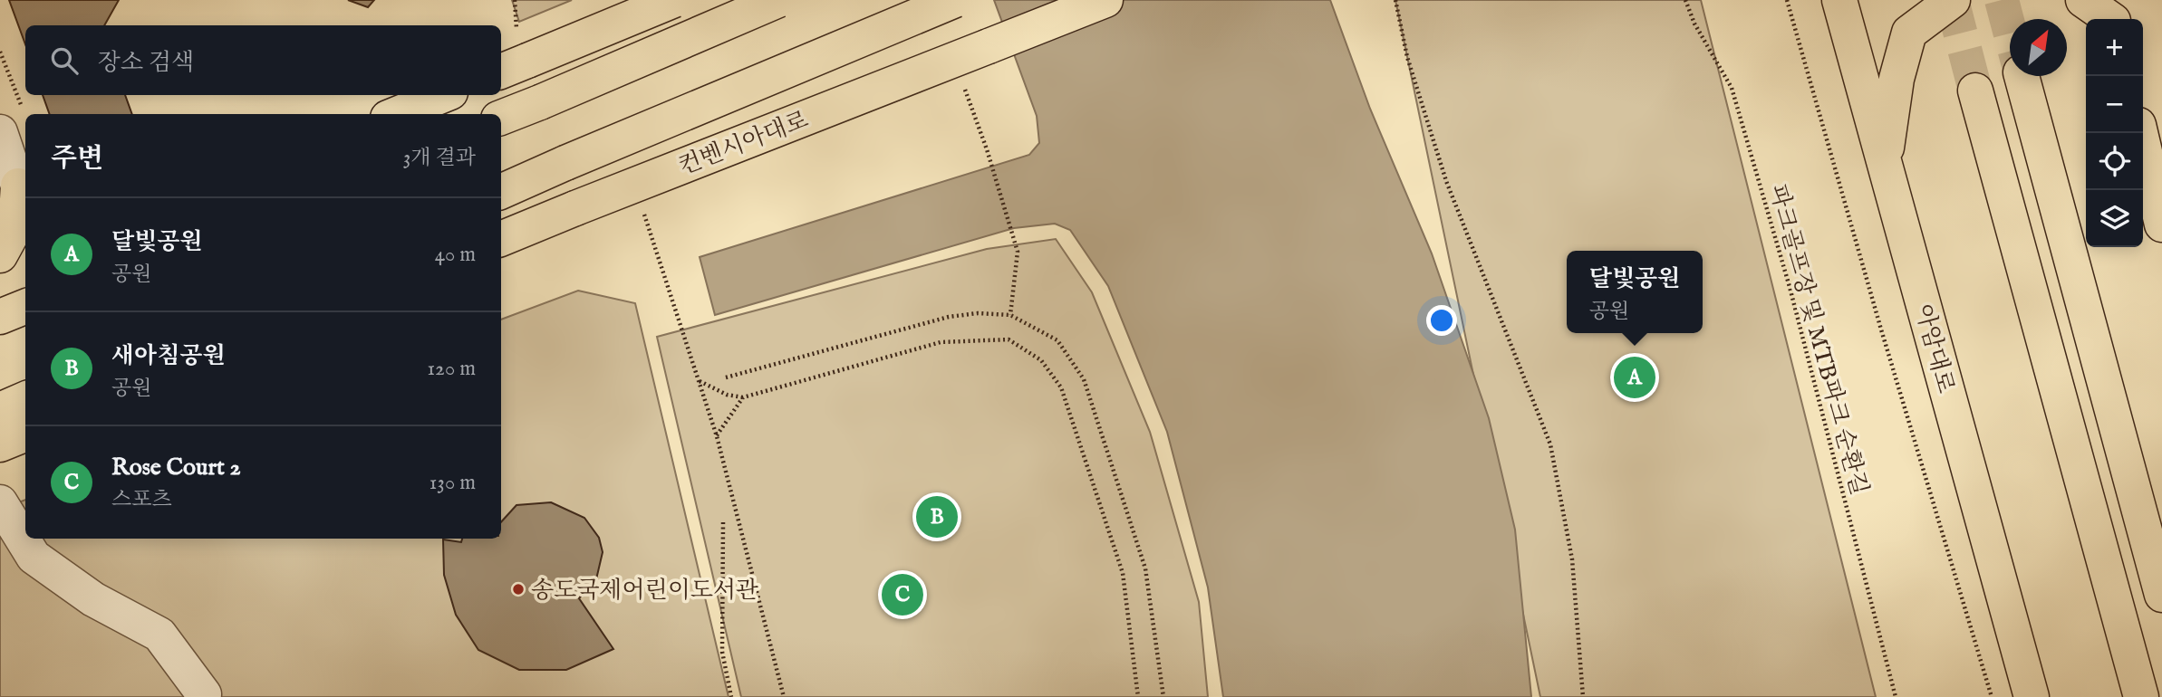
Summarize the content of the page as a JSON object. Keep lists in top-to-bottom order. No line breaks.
{"streets":{"main road":["컨벤시아대로","아암대로"],"path":["파크골프장 및 MTB파크 순환길"]},"places":["송도국제어린이도서관"],"north":"top right","page":{"map_buttons":["+","−"],"search":"장소 검색","heading":["주변","3개 결과"],"list":[{"mark":"A","name":"달빛공원","note":"공원","value":"40 m"},{"mark":"B","name":"새아침공원","note":"공원","value":"120 m"},{"mark":"C","name":"Rose Court 2","note":"스포츠","value":"130 m"}],"popup":["달빛공원","공원"],"pins":["A","B","C"]}}
